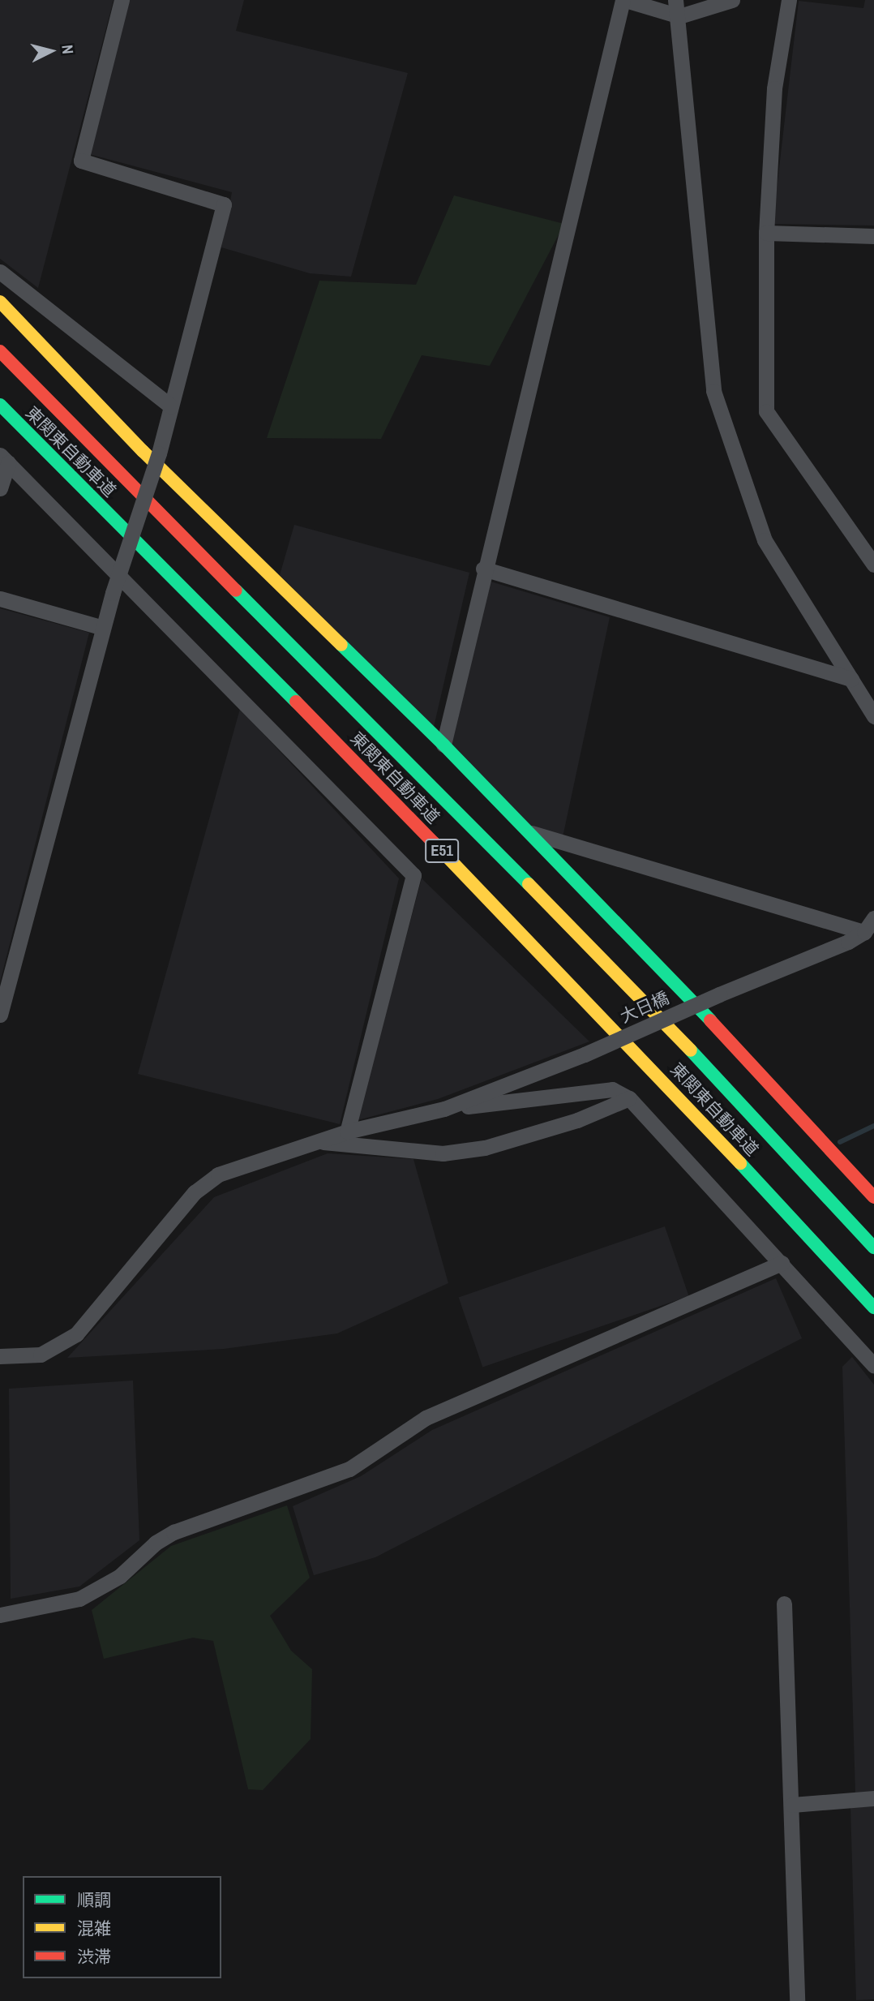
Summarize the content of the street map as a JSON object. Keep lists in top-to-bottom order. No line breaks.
{"streets":{"main road":["東関東自動車道","E51"],"street":["大日橋"]},"legend":["順調","混雑","渋滞"],"north":"right"}
